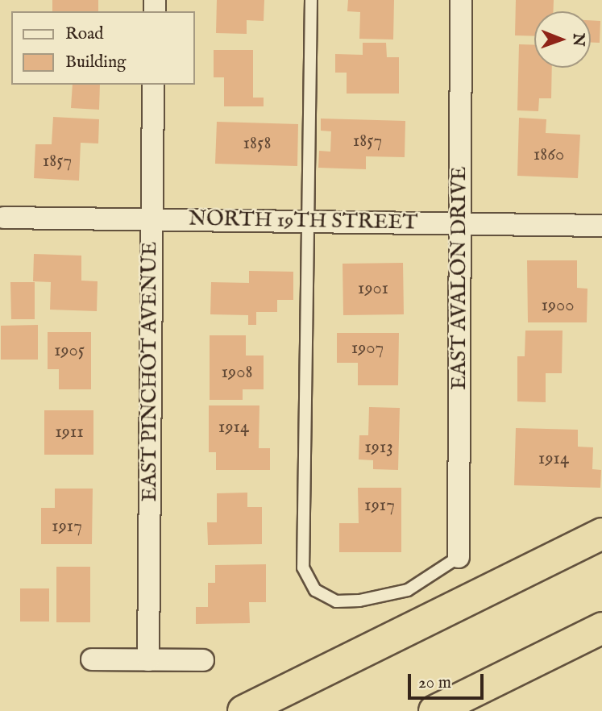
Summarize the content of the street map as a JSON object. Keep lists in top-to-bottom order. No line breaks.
{"streets":{"street":["NORTH 19TH STREET","EAST AVALON DRIVE","EAST PINCHOT AVENUE"]},"crossings":[["NORTH 19TH STREET","EAST AVALON DRIVE"],["NORTH 19TH STREET","EAST PINCHOT AVENUE"]],"house_numbers":["1857","1858","1860","1857","1901","1900","1907","1905","1908","1914","1911","1913","1914","1917","1917"],"legend":["Road","Building"],"scale_bar":"20 m","north":"right"}
